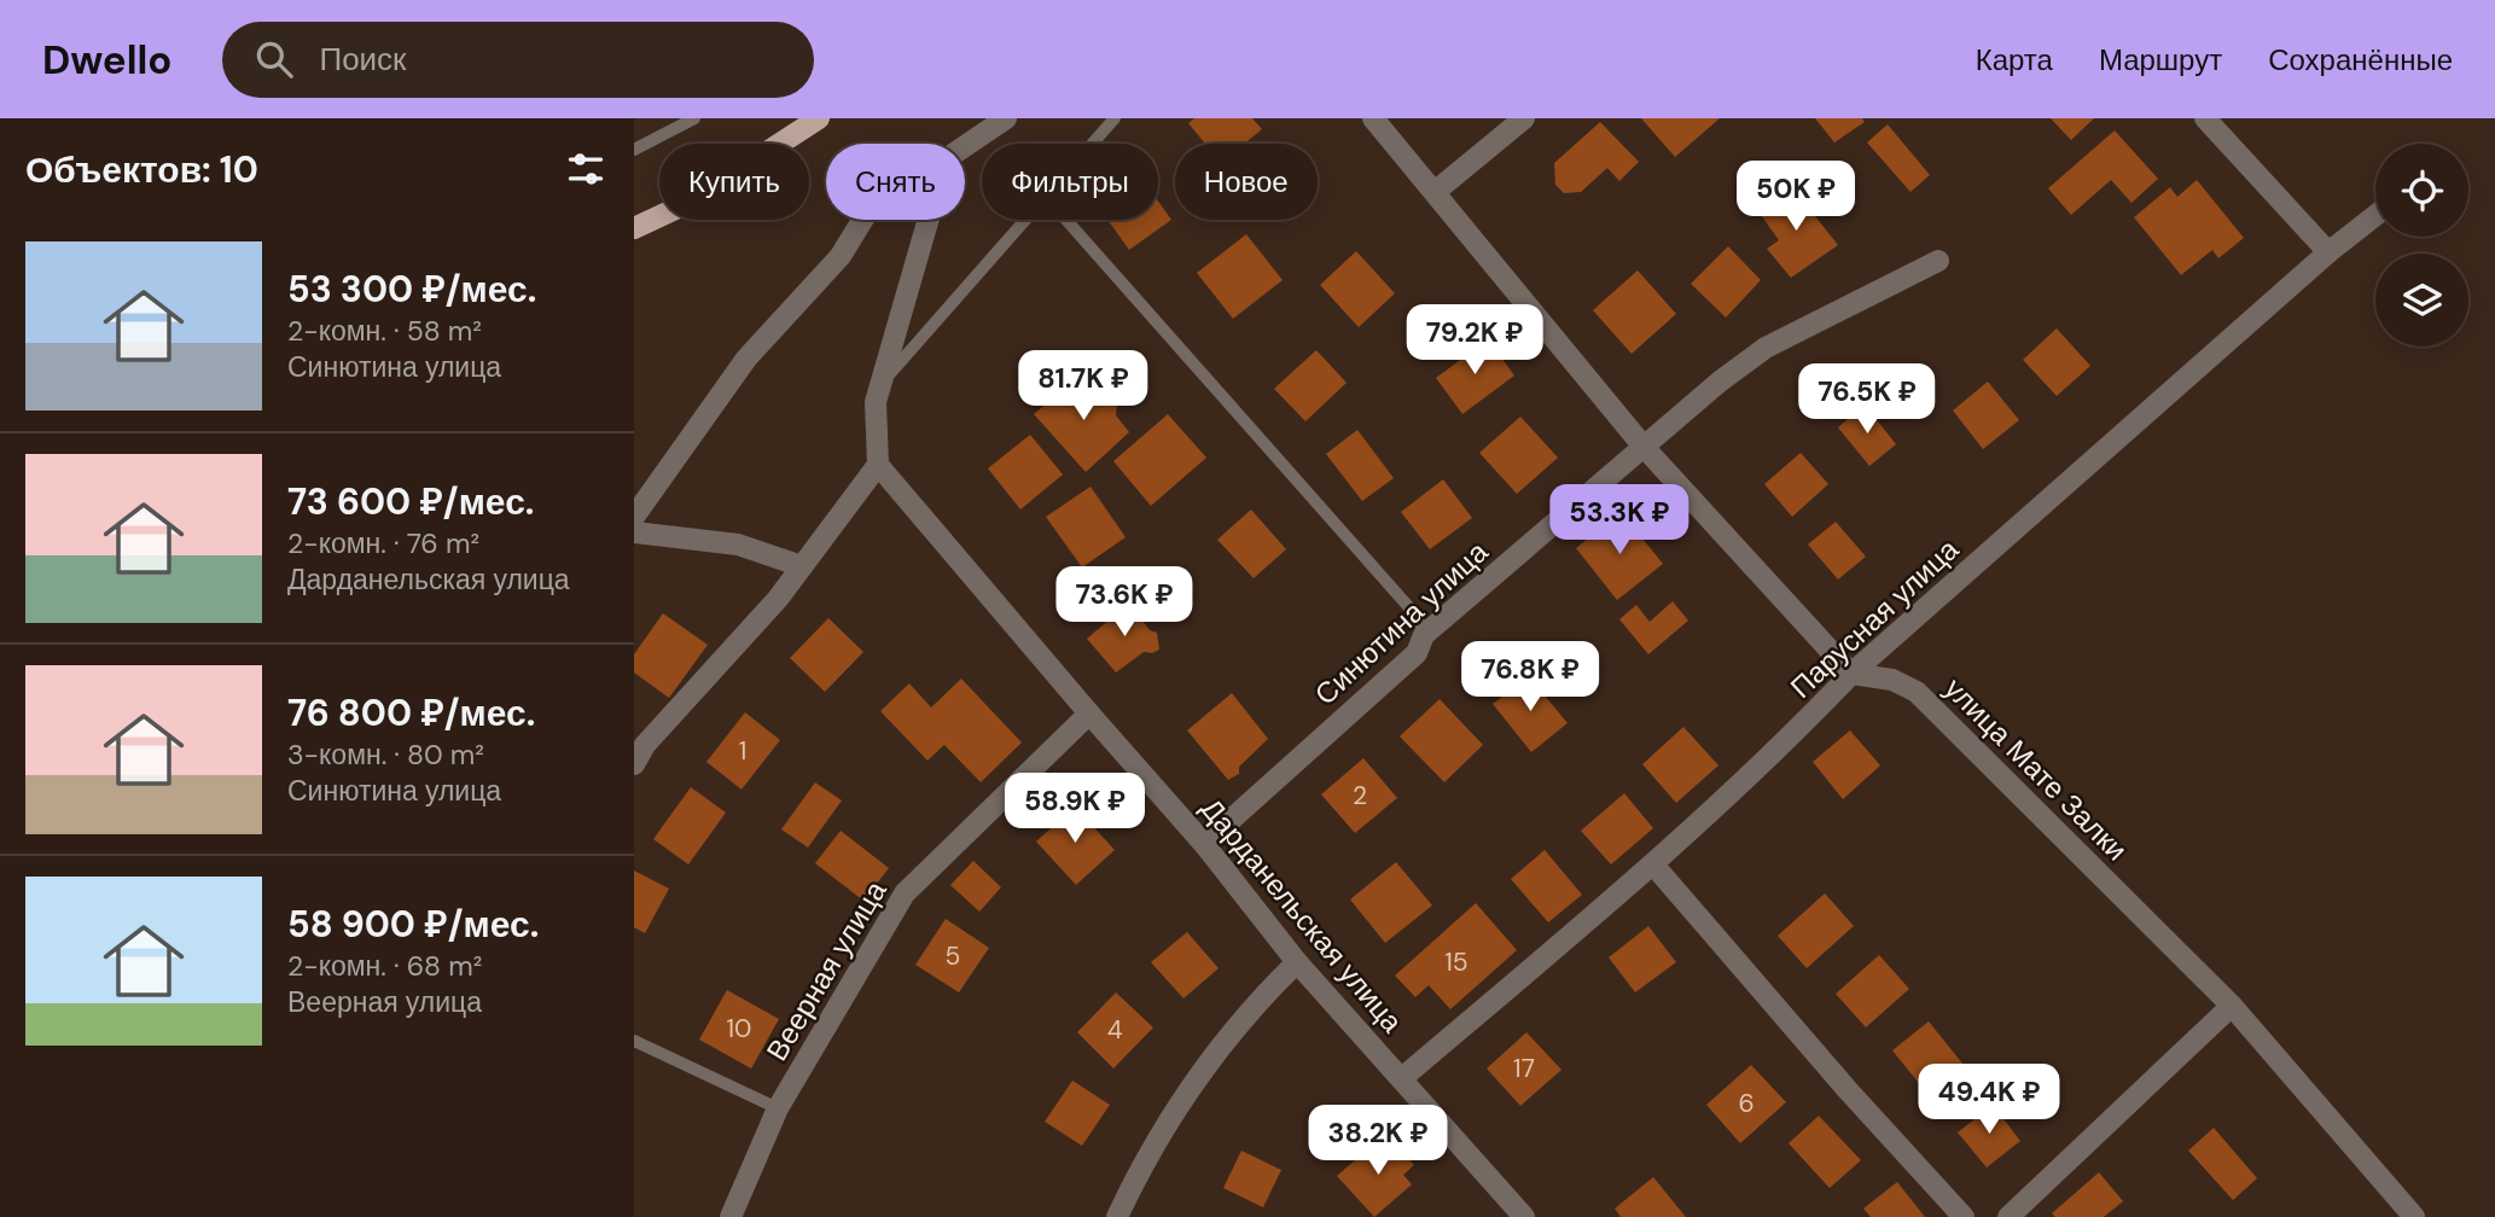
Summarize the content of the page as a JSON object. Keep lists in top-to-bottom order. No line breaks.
{"streets":{"street":["Парусная улица","Синютина улица","улица Мате Залки","Дарданельская улица","Веерная улица"]},"crossings":[["Парусная улица","улица Мате Залки"],["Парусная улица","Дарданельская улица"],["Синютина улица","Дарданельская улица"],["Дарданельская улица","Веерная улица"]],"house_numbers":["1","2","5","15","10","4","17","6"],"page":{"header":"Dwello","search":"Поиск","nav":["Карта","Маршрут","Сохранённые"],"heading":"Объектов: 10","chip":["Купить","Снять","Фильтры","Новое"],"price":["50K ₽","79.2K ₽","81.7K ₽","76.5K ₽","53.3K ₽","73.6K ₽","76.8K ₽","58.9K ₽","49.4K ₽","38.2K ₽"],"list":[{"name":"53 300 ₽/мес.","note":"2-комн. · 58 m² · Синютина улица"},{"name":"73 600 ₽/мес.","note":"2-комн. · 76 m² · Дарданельская улица"},{"name":"76 800 ₽/мес.","note":"3-комн. · 80 m² · Синютина улица"},{"name":"58 900 ₽/мес.","note":"2-комн. · 68 m² · Веерная улица"}]}}
